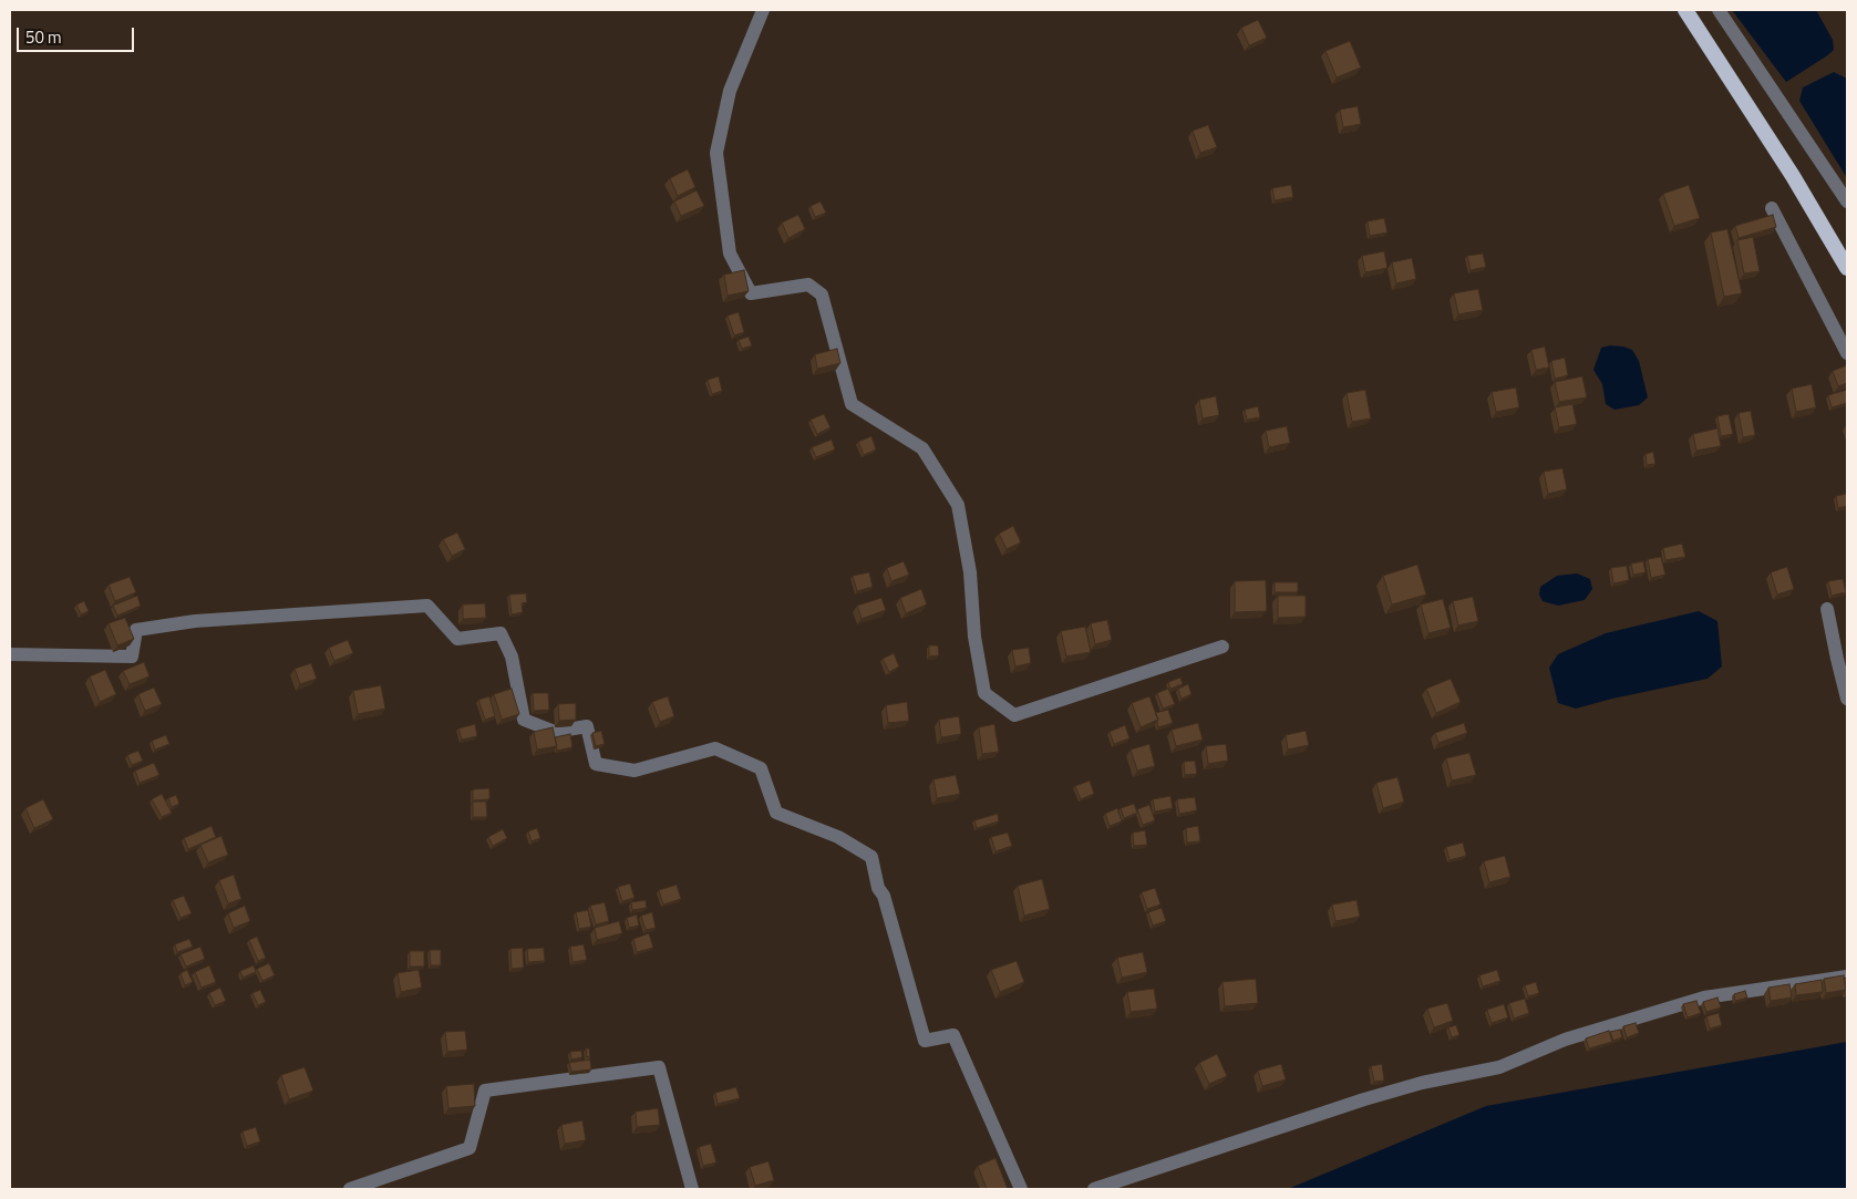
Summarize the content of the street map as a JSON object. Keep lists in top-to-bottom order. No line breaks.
{"scale_bar":"50 m"}
